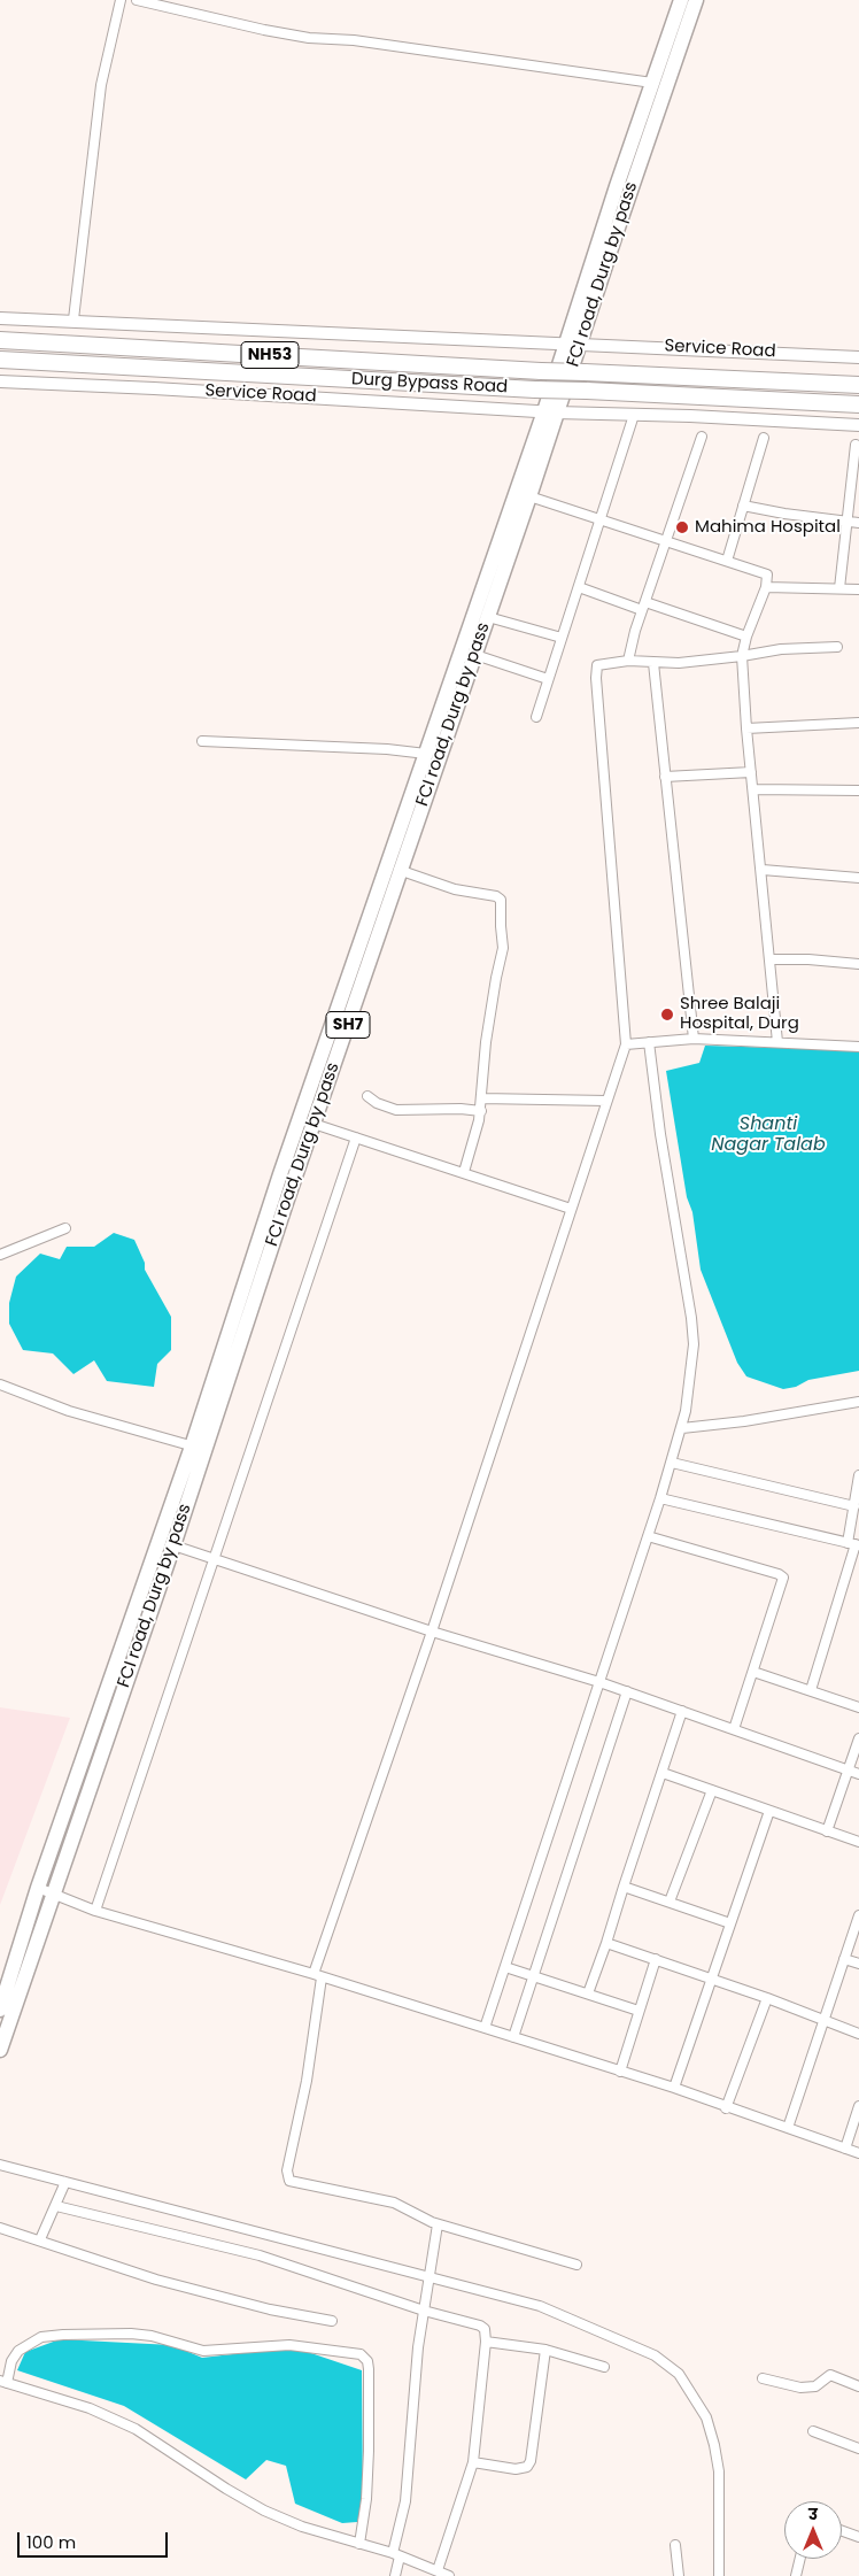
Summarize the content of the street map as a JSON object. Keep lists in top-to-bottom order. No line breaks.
{"streets":{"highway":["NH53","Durg Bypass Road"],"main road":["FCI road, Durg by pass","SH7"],"street":["Service Road"]},"crossings":[["FCI road, Durg by pass","Service Road"]],"water":["Shanti Nagar Talab"],"places":["Mahima Hospital","Shree Balaji Hospital, Durg"],"scale_bar":"100 m","north":"top"}
